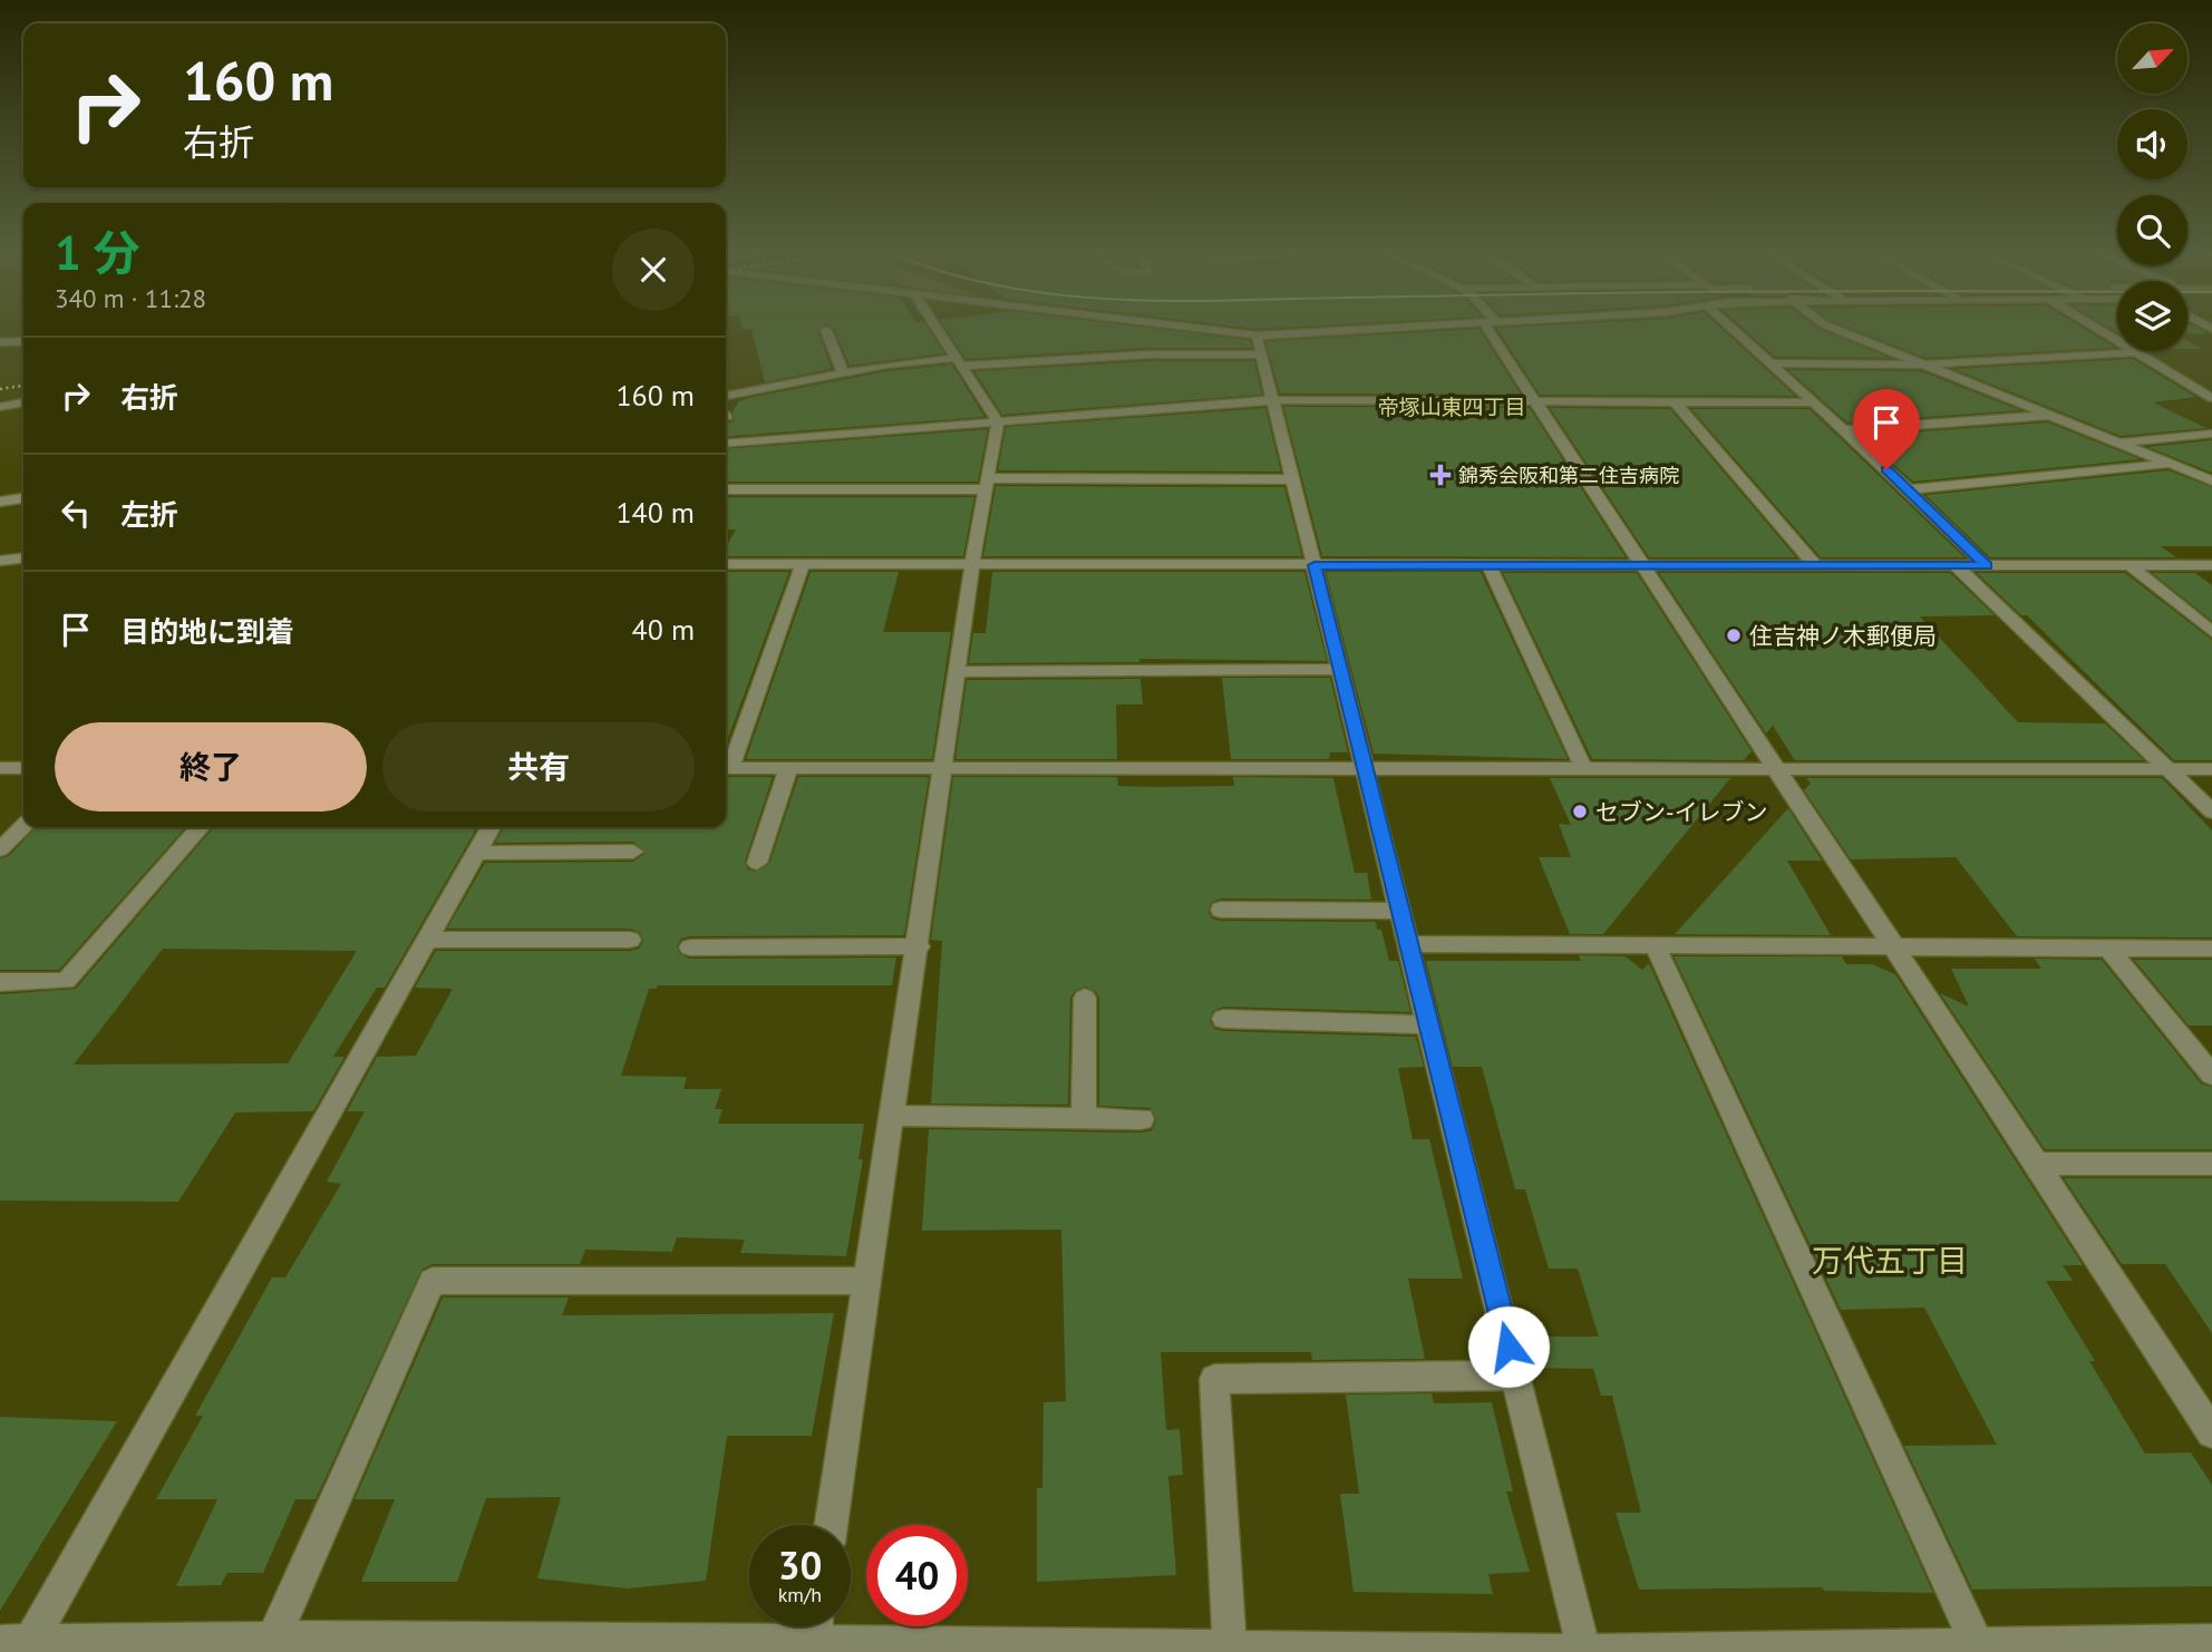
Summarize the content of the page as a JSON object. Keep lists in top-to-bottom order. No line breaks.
{"districts":["帝塚山東四丁目","万代五丁目"],"places":{"health":["錦秀会阪和第二住吉病院"],"other":["住吉神ノ木郵便局","セブン-イレブン"]},"north":"top right","page":{"turn":["160 m","右折"],"heading":["1 分","340 m · 11:28"],"list":[{"name":"右折","value":"160 m"},{"name":"左折","value":"140 m"},{"name":"目的地に到着","value":"40 m"}],"buttons":["終了","共有"],"speed":"30 km/h","limit":"40"}}
